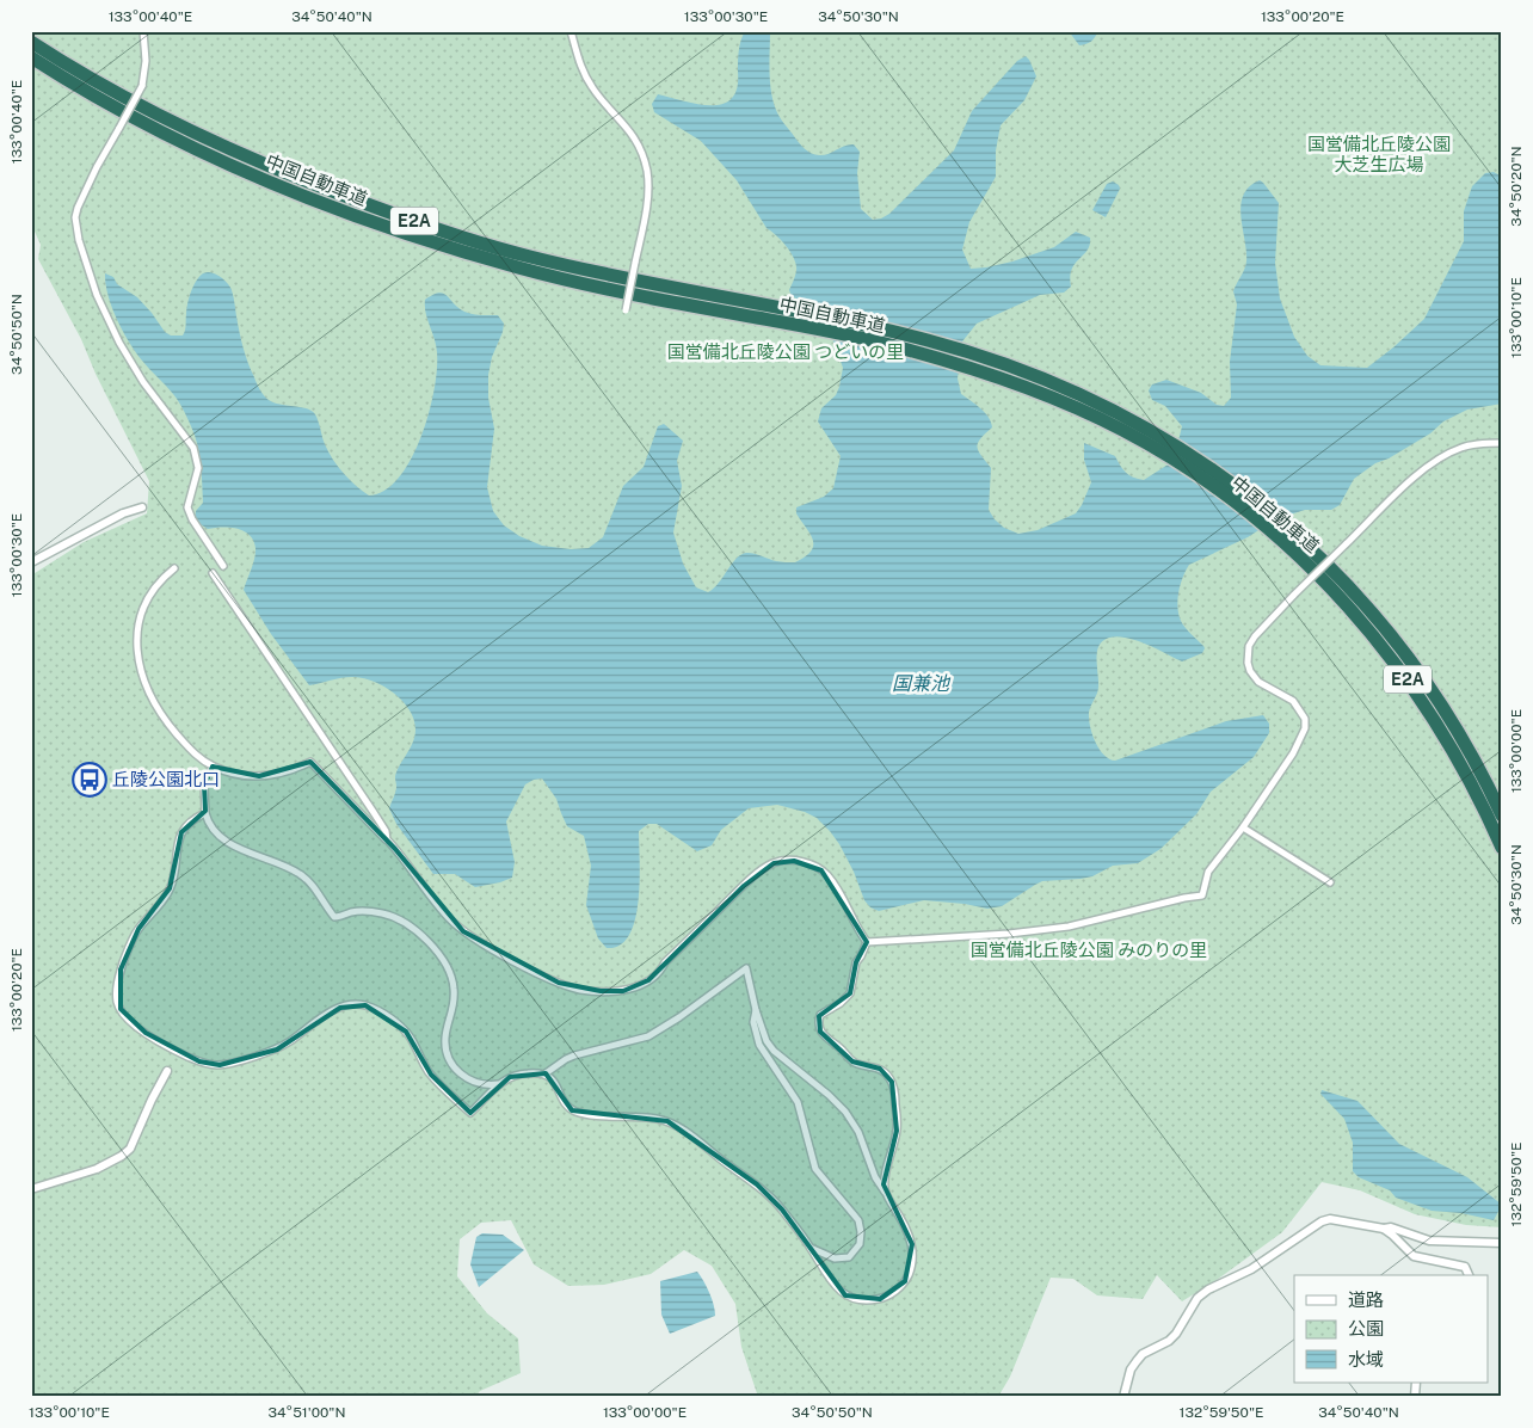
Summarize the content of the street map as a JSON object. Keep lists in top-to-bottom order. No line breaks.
{"streets":{"highway":["中国自動車道","E2A"]},"water":["国兼池"],"parks":["国営備北丘陵公園 大芝生広場","国営備北丘陵公園 つどいの里","国営備北丘陵公園 みのりの里"],"places":{"bus stop":["丘陵公園北口"]},"legend":["道路","公園","水域"],"coordinates":["133°00'40\"E","34°50'40\"N","133°00'30\"E","34°50'30\"N","133°00'20\"E","34°50'20\"N","133°00'10\"E","34°50'50\"N","133°00'00\"E","132°59'50\"E","34°51'00\"N"]}
